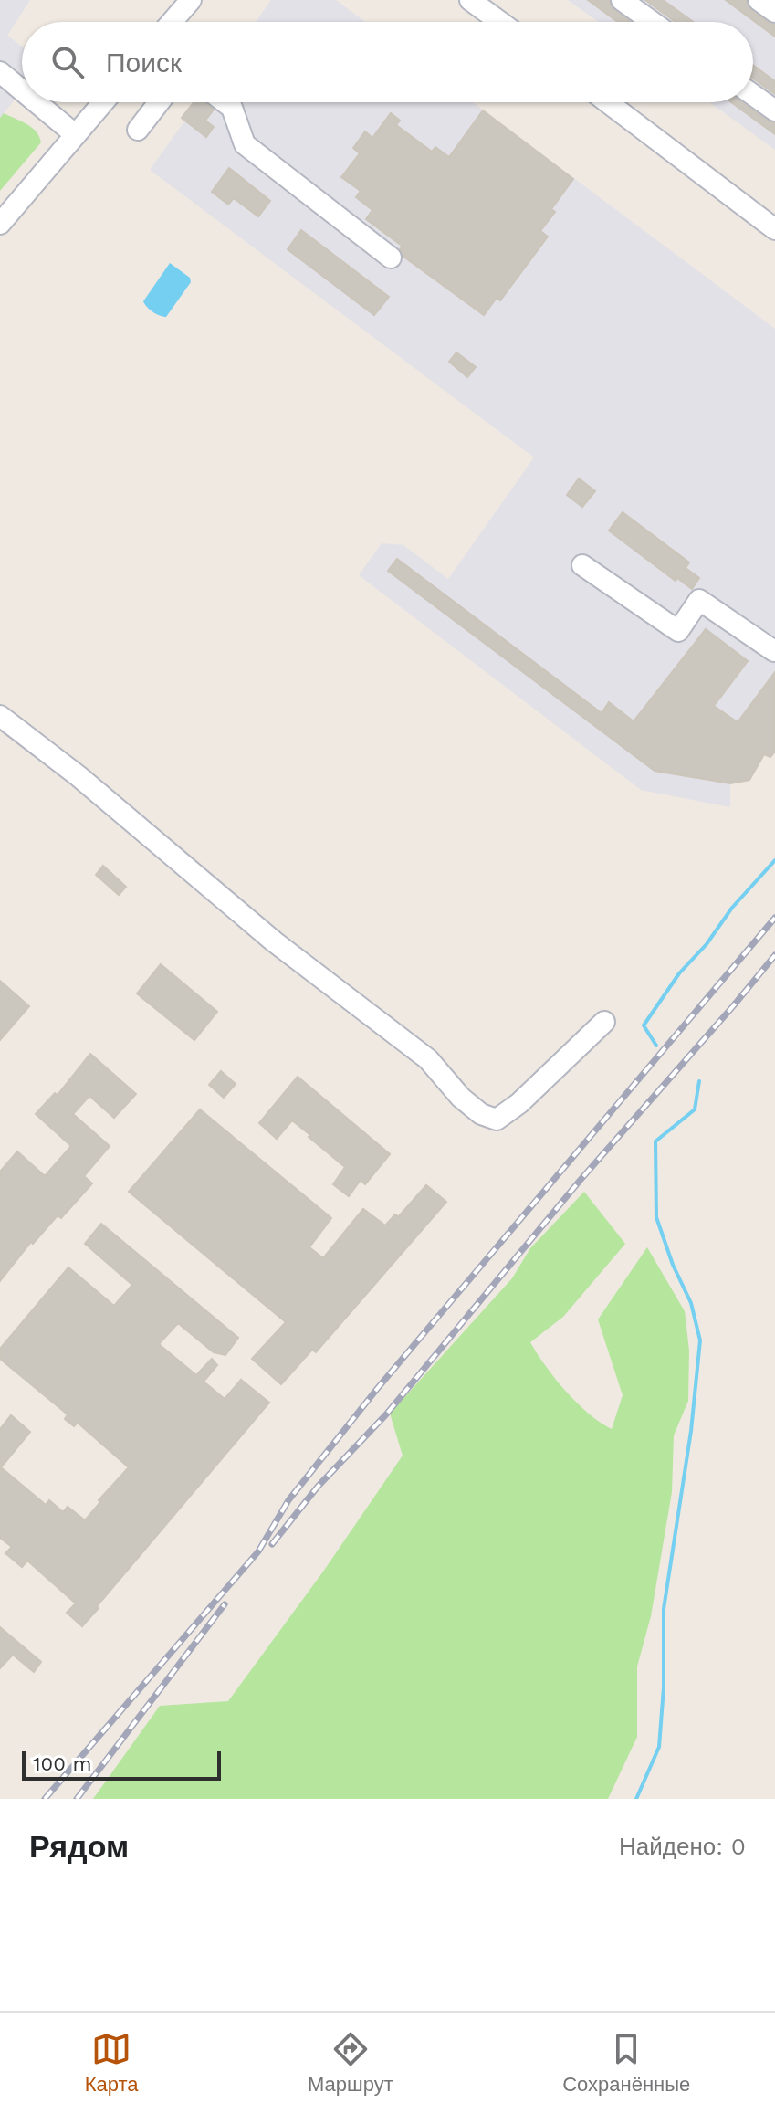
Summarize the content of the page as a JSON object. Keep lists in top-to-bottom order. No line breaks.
{"scale_bar":"100 m","page":{"search":"Поиск","scale":"100 m","heading":["Рядом","Найдено: 0"],"nav":["Карта","Маршрут","Сохранённые"]}}
